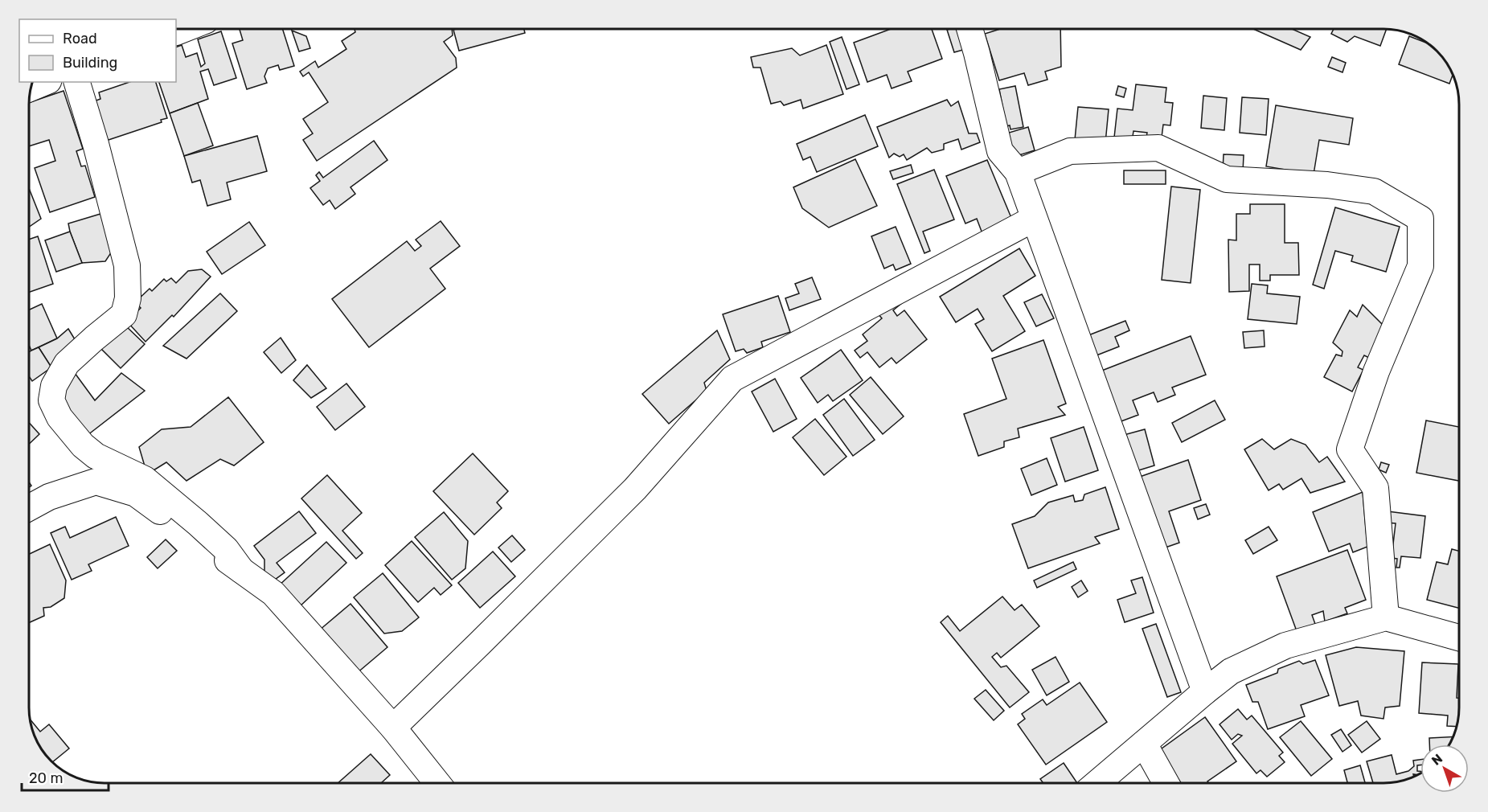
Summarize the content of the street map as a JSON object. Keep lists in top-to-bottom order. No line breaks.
{"legend":["Road","Building"],"scale_bar":"20 m","north":"top left"}
